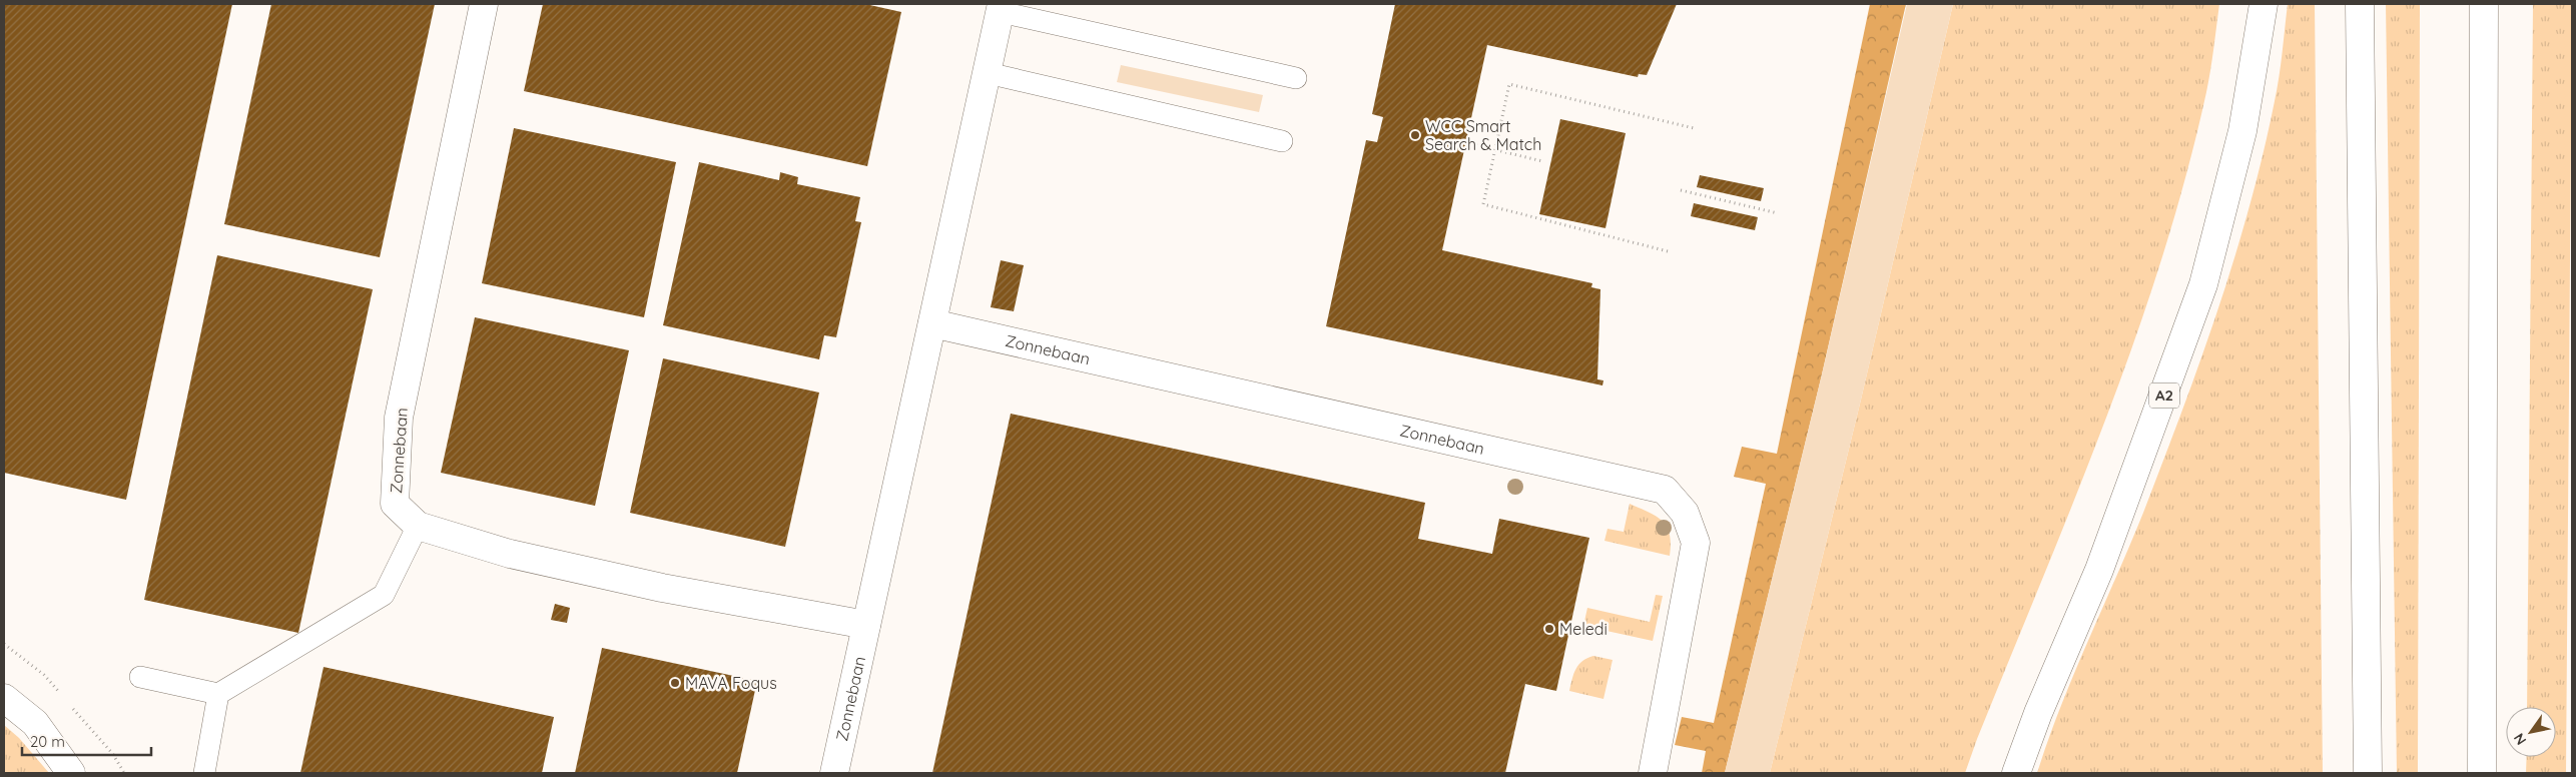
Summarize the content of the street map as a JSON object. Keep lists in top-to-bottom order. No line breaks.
{"streets":{"main road":["Zonnebaan","A2"]},"places":["WCC Smart Search & Match","Meledi","MAVA Foqus"],"scale_bar":"20 m","north":"bottom left"}
